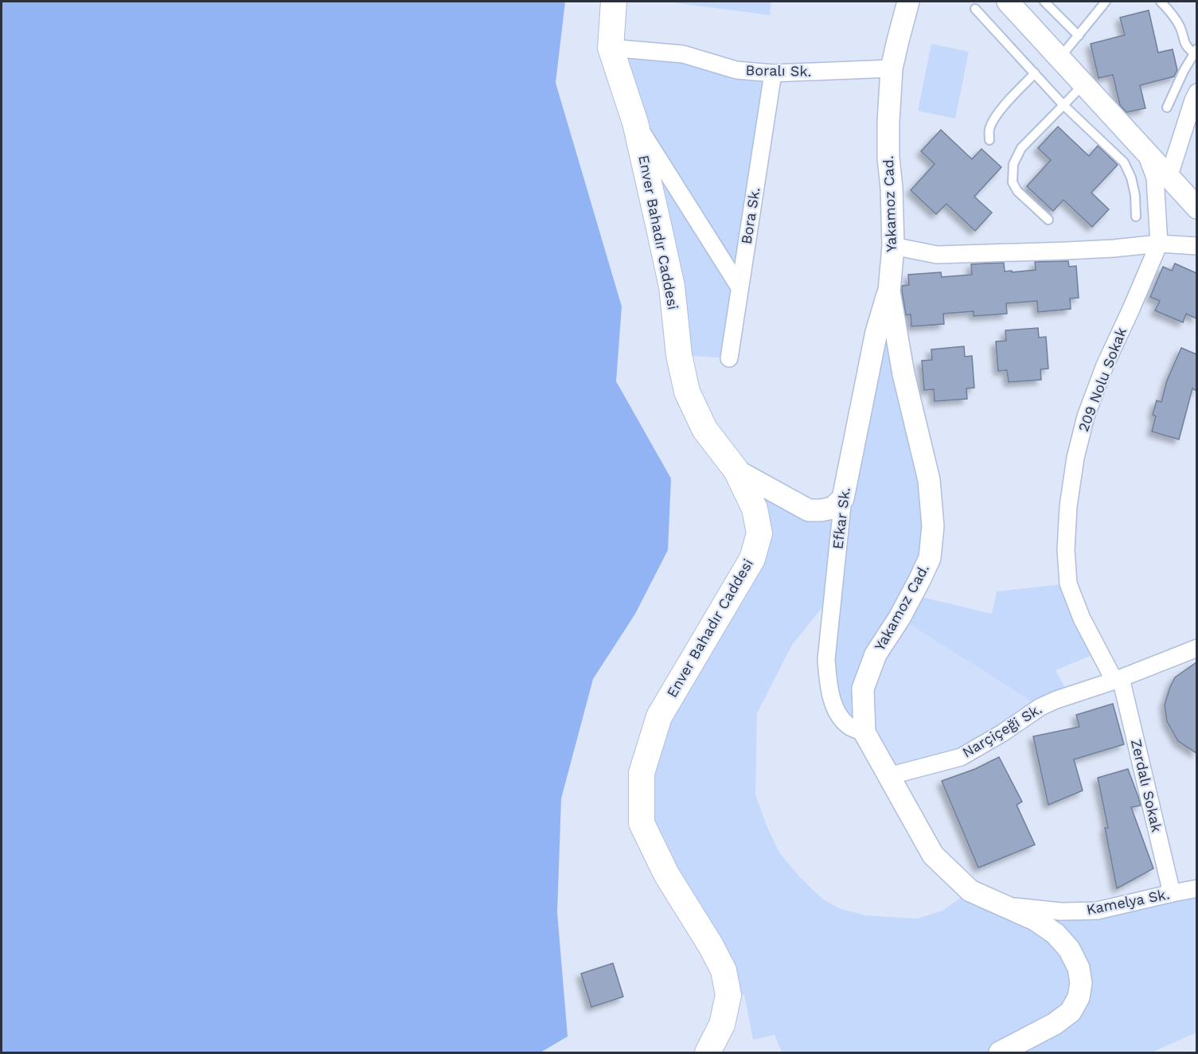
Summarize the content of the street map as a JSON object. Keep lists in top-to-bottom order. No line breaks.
{"streets":{"main road":["Enver Bahadır Caddesi"],"street":["Boralı Sk.","Yakamoz Cad.","Bora Sk.","209 Nolu Sokak","Efkar Sk.","Narçiçeği Sk.","Zerdalı Sokak","Kamelya Sk."]},"crossings":[["Boralı Sk.","Yakamoz Cad."],["Boralı Sk.","Bora Sk."],["Boralı Sk.","Enver Bahadır Caddesi"],["Yakamoz Cad.","Efkar Sk."],["Yakamoz Cad.","Narçiçeği Sk."],["Yakamoz Cad.","Kamelya Sk."],["209 Nolu Sokak","Narçiçeği Sk."],["209 Nolu Sokak","Zerdalı Sokak"],["Narçiçeği Sk.","Zerdalı Sokak"],["Zerdalı Sokak","Kamelya Sk."]]}
